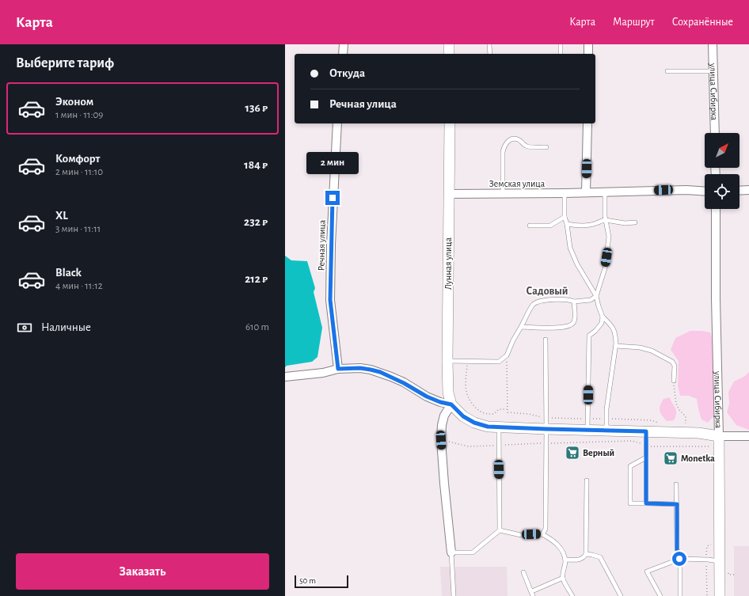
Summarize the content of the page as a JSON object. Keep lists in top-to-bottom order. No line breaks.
{"streets":{"street":["улица Сибирка","Земская улица","Речная улица","Лунная улица"]},"crossings":[["Земская улица","Лунная улица"]],"districts":["Садовый"],"places":{"supermarket":["Верный","Monetka"]},"scale_bar":"50 m","north":"top right","page":{"header":"Карта","nav":["Карта","Маршрут","Сохранённые"],"heading":"Выберите тариф","banner":["Откуда","Речная улица"],"list":[{"name":"Эконом","note":"1 мин · 11:09","value":"136 ₽"},{"name":"Комфорт","note":"2 мин · 11:10","value":"184 ₽"},{"name":"XL","note":"3 мин · 11:11","value":"232 ₽"},{"name":"Black","note":"4 мин · 11:12","value":"212 ₽"}],"bubble":"2 мин","pay":["Наличные","610 m"],"buttons":"Заказать","scale":"50 m"}}
